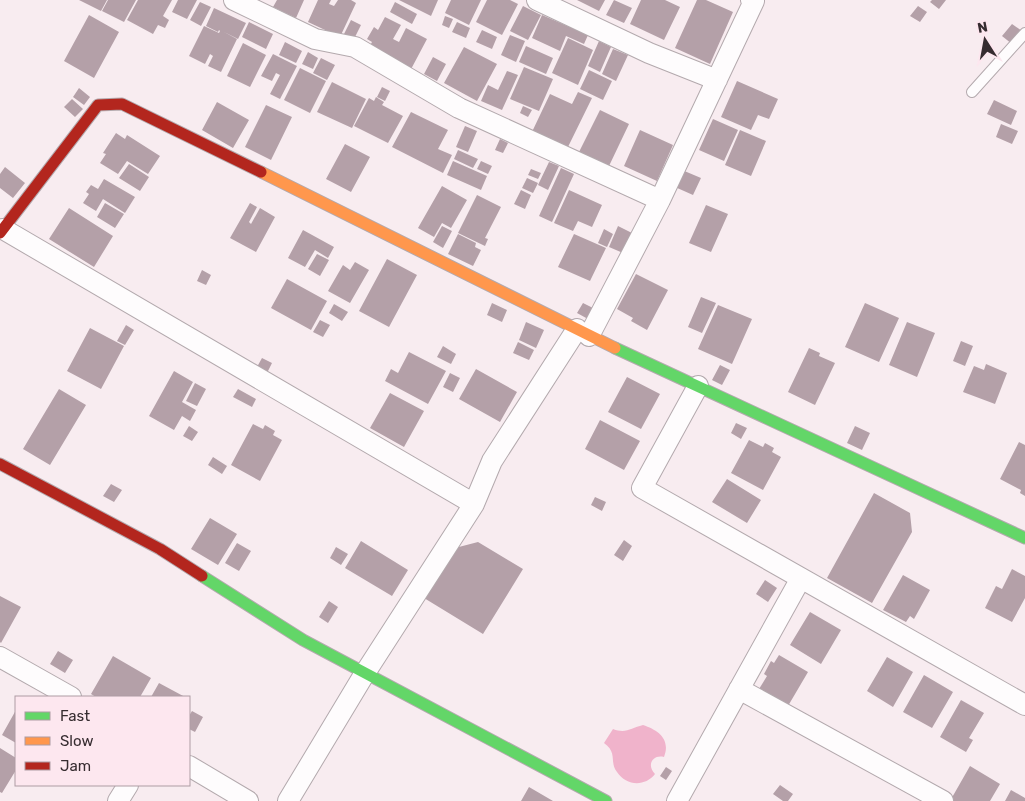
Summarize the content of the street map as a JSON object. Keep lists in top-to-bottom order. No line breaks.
{"legend":["Fast","Slow","Jam"],"north":"top"}
